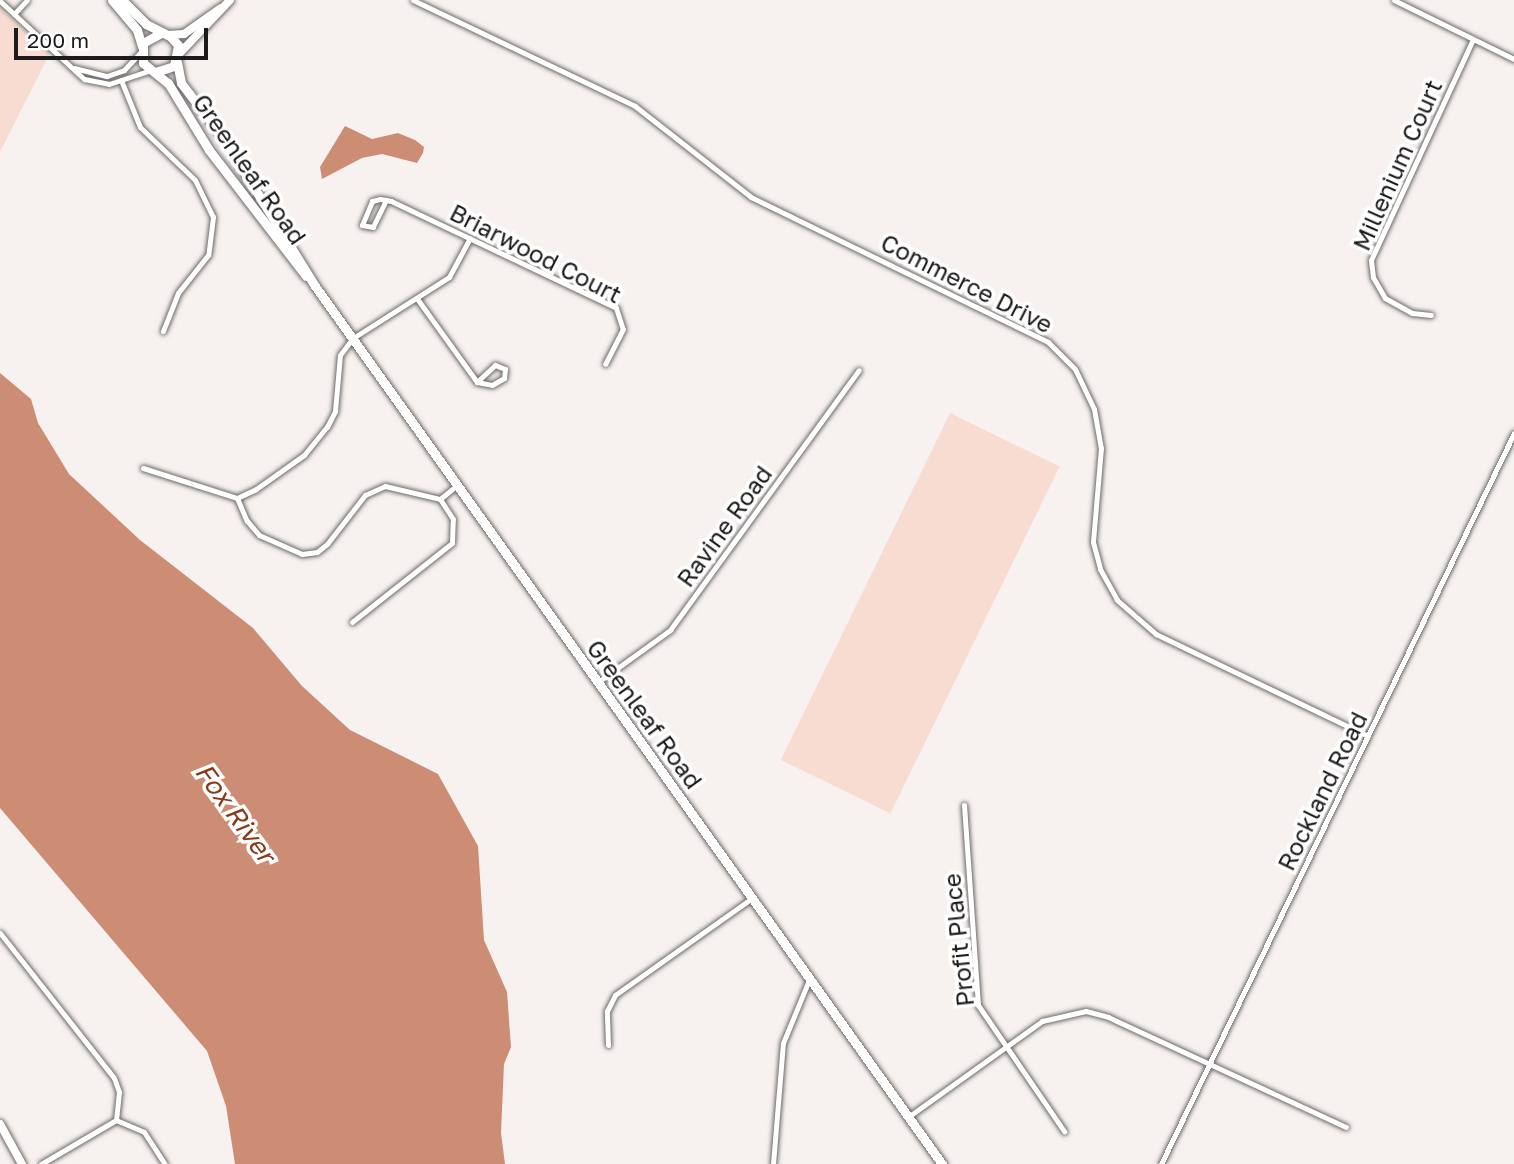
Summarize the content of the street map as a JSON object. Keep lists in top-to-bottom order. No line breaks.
{"streets":{"main road":["Greenleaf Road"],"street":["Millenium Court","Briarwood Court","Commerce Drive","Ravine Road","Rockland Road","Profit Place"]},"crossings":[["Greenleaf Road","Ravine Road"],["Commerce Drive","Rockland Road"]],"water":["Fox River"],"scale_bar":"200 m"}
